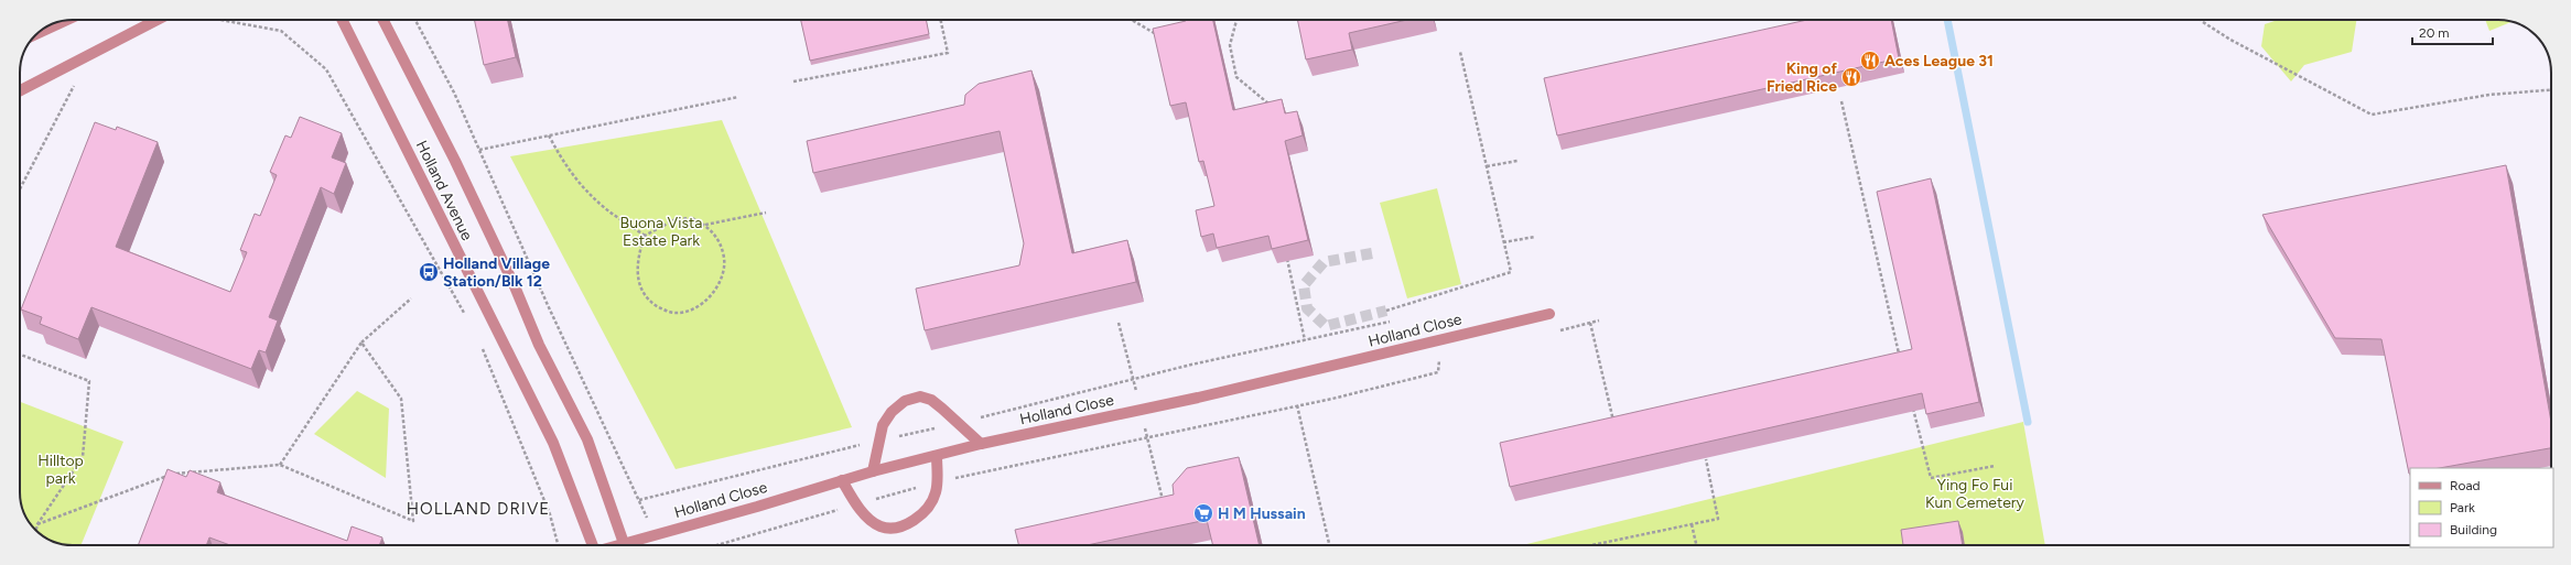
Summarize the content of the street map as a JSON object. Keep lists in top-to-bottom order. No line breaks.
{"streets":{"street":["Holland Avenue","Holland Close"]},"districts":["HOLLAND DRIVE"],"parks":["Buona Vista Estate Park","Hilltop park","Ying Fo Fui Kun Cemetery"],"places":{"restaurant":["Aces League 31","King of Fried Rice"],"bus stop":["Holland Village Station/Blk 12"],"supermarket":["H M Hussain"]},"legend":["Road","Park","Building"],"scale_bar":"20 m"}
